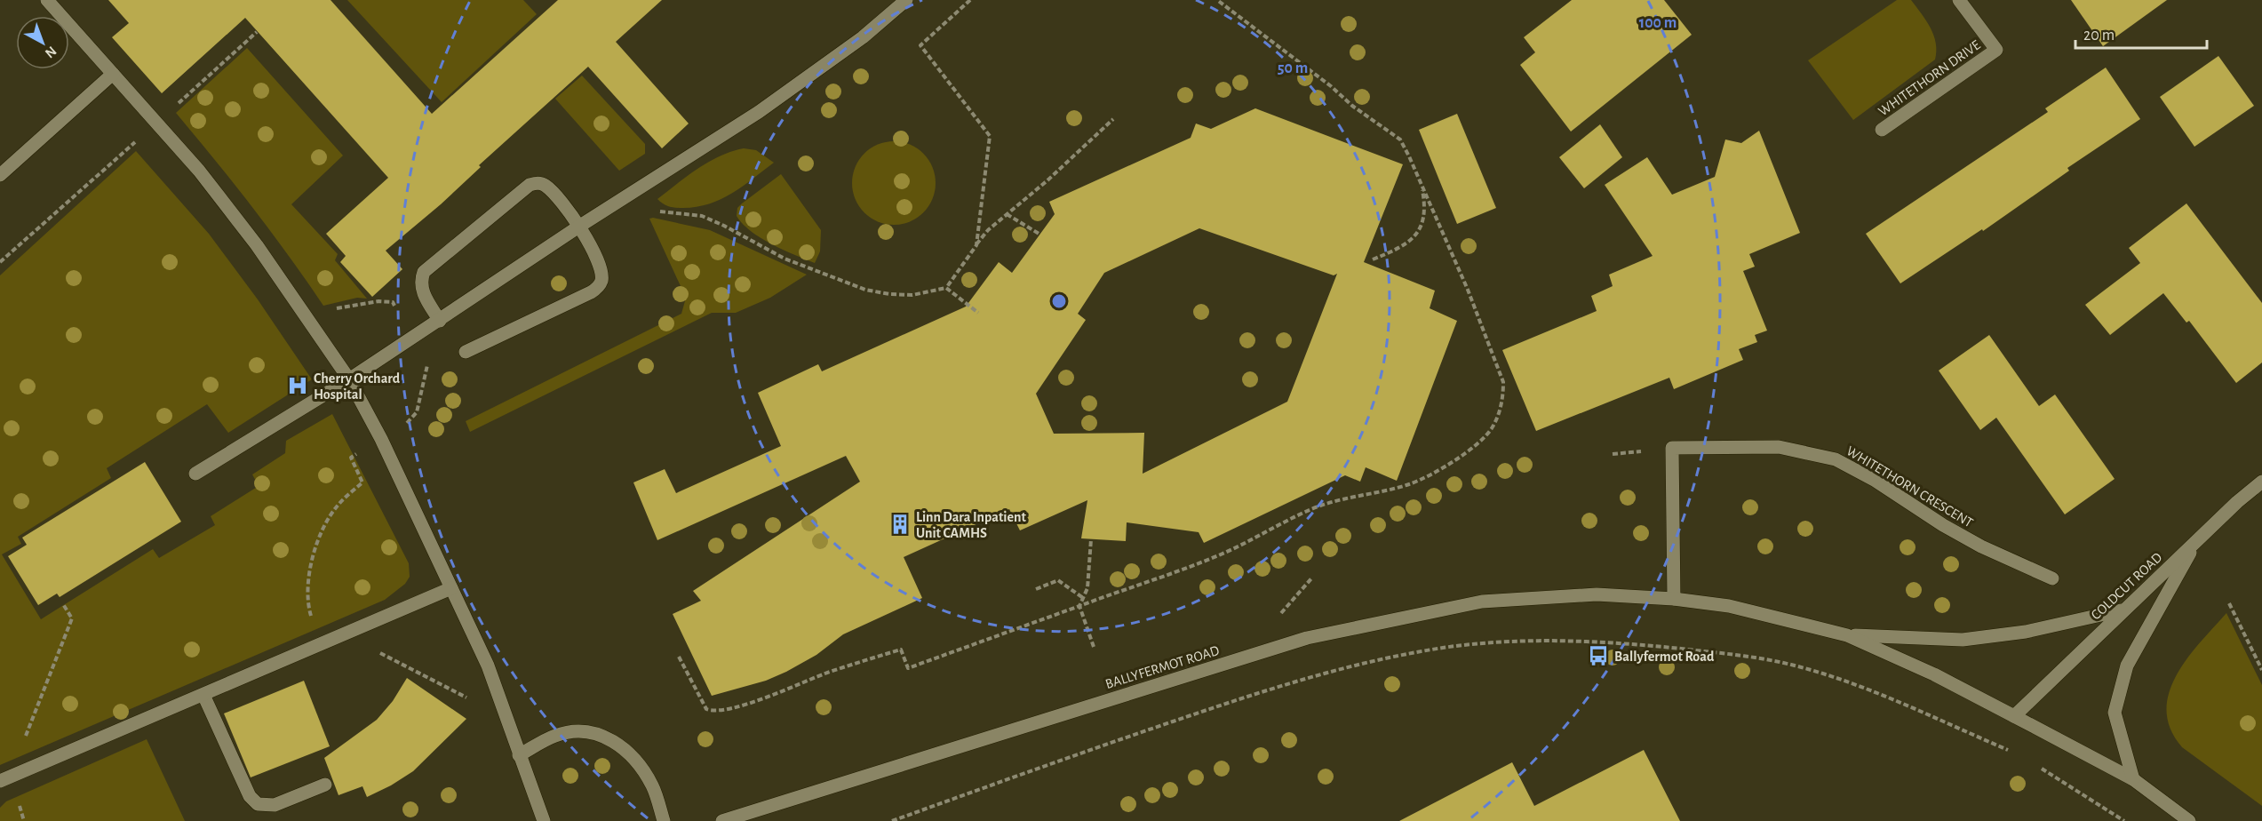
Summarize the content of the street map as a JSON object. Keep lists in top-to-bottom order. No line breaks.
{"streets":{"main road":["WHITETHORN DRIVE","WHITETHORN CRESCENT","COLDCUT ROAD","BALLYFERMOT ROAD"]},"crossings":[["WHITETHORN CRESCENT","BALLYFERMOT ROAD"],["COLDCUT ROAD","BALLYFERMOT ROAD"]],"places":{"hospital":["Cherry Orchard Hospital"],"building":["Linn Dara Inpatient Unit CAMHS"],"bus stop":["Ballyfermot Road"]},"scale_bar":"20 m","north":"bottom right","rings":["100 m","50 m"]}
